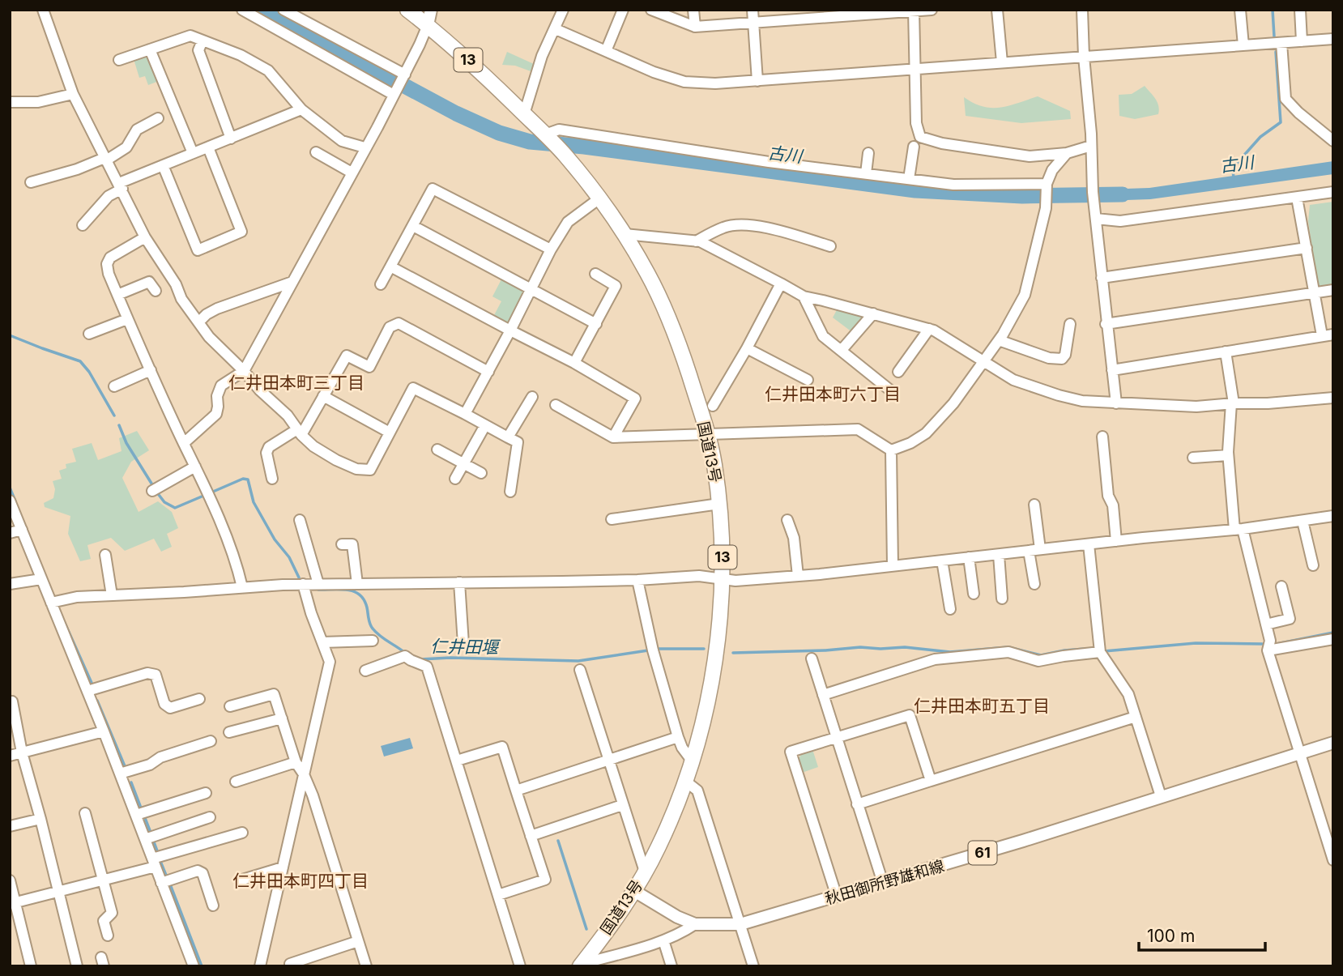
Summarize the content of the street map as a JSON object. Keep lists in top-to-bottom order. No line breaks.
{"streets":{"highway":["13","国道13号"],"main road":["61","秋田御所野雄和線"]},"crossings":[["国道13号","秋田御所野雄和線"]],"districts":["仁井田本町三丁目","仁井田本町六丁目","仁井田本町五丁目","仁井田本町四丁目"],"water":["古川","仁井田堰"],"scale_bar":"100 m"}
